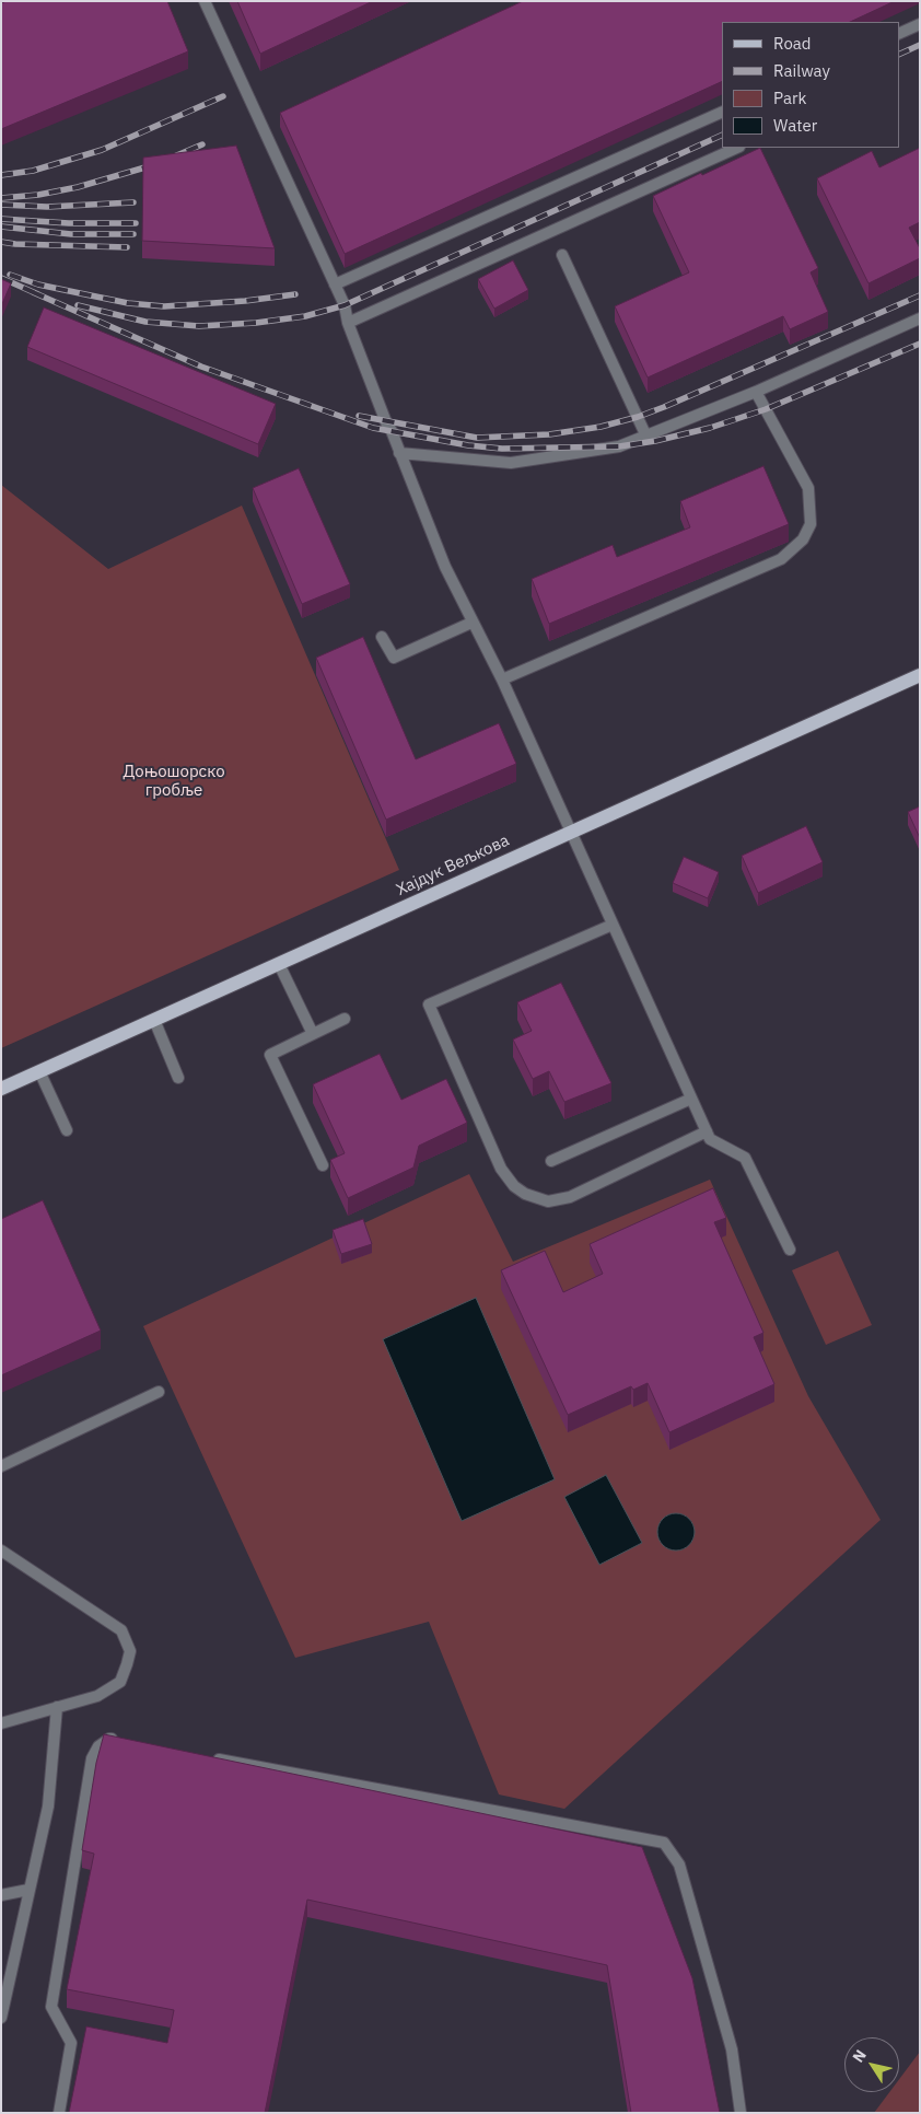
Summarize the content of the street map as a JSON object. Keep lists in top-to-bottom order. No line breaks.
{"streets":{"main road":["Хајдук Вељкова"]},"parks":["Доњошорско гробље"],"legend":["Road","Railway","Park","Water"],"north":"top left"}
